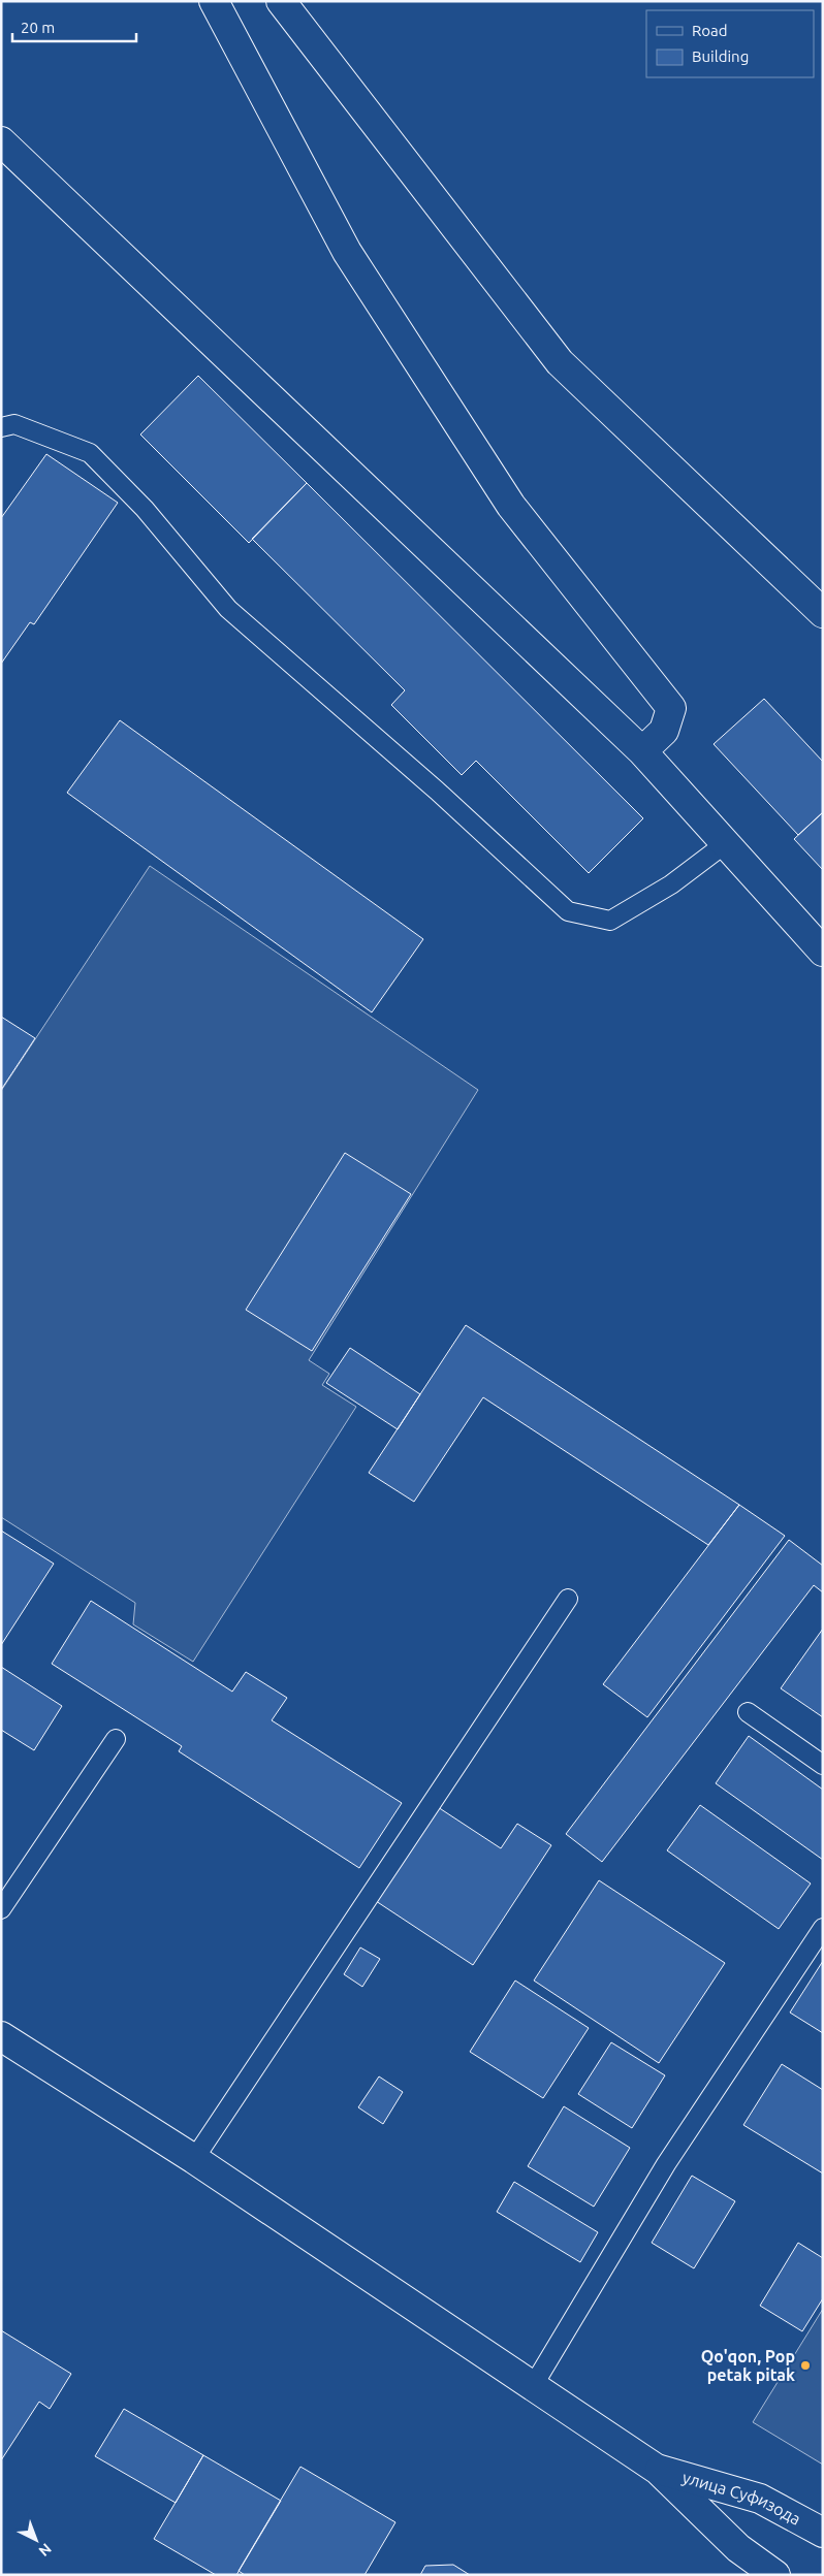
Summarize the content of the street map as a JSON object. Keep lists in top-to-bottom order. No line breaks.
{"streets":{"street":["улица Суфизода"]},"places":["Qo'qon, Pop petak pitak"],"legend":["Road","Building"],"scale_bar":"20 m","north":"bottom right"}
